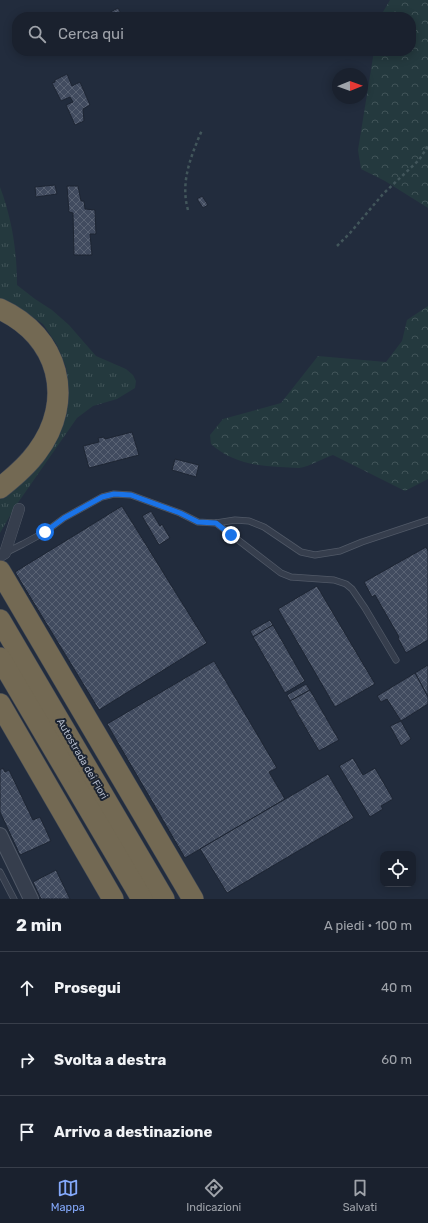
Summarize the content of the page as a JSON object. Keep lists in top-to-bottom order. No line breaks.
{"streets":{"highway":["Autostrada dei Fiori"]},"north":"right","page":{"search":"Cerca qui","heading":["2 min","A piedi · 100 m"],"list":[["Prosegui","40 m"],["Svolta a destra","60 m"],"Arrivo a destinazione"],"nav":["Mappa","Indicazioni","Salvati"]}}
